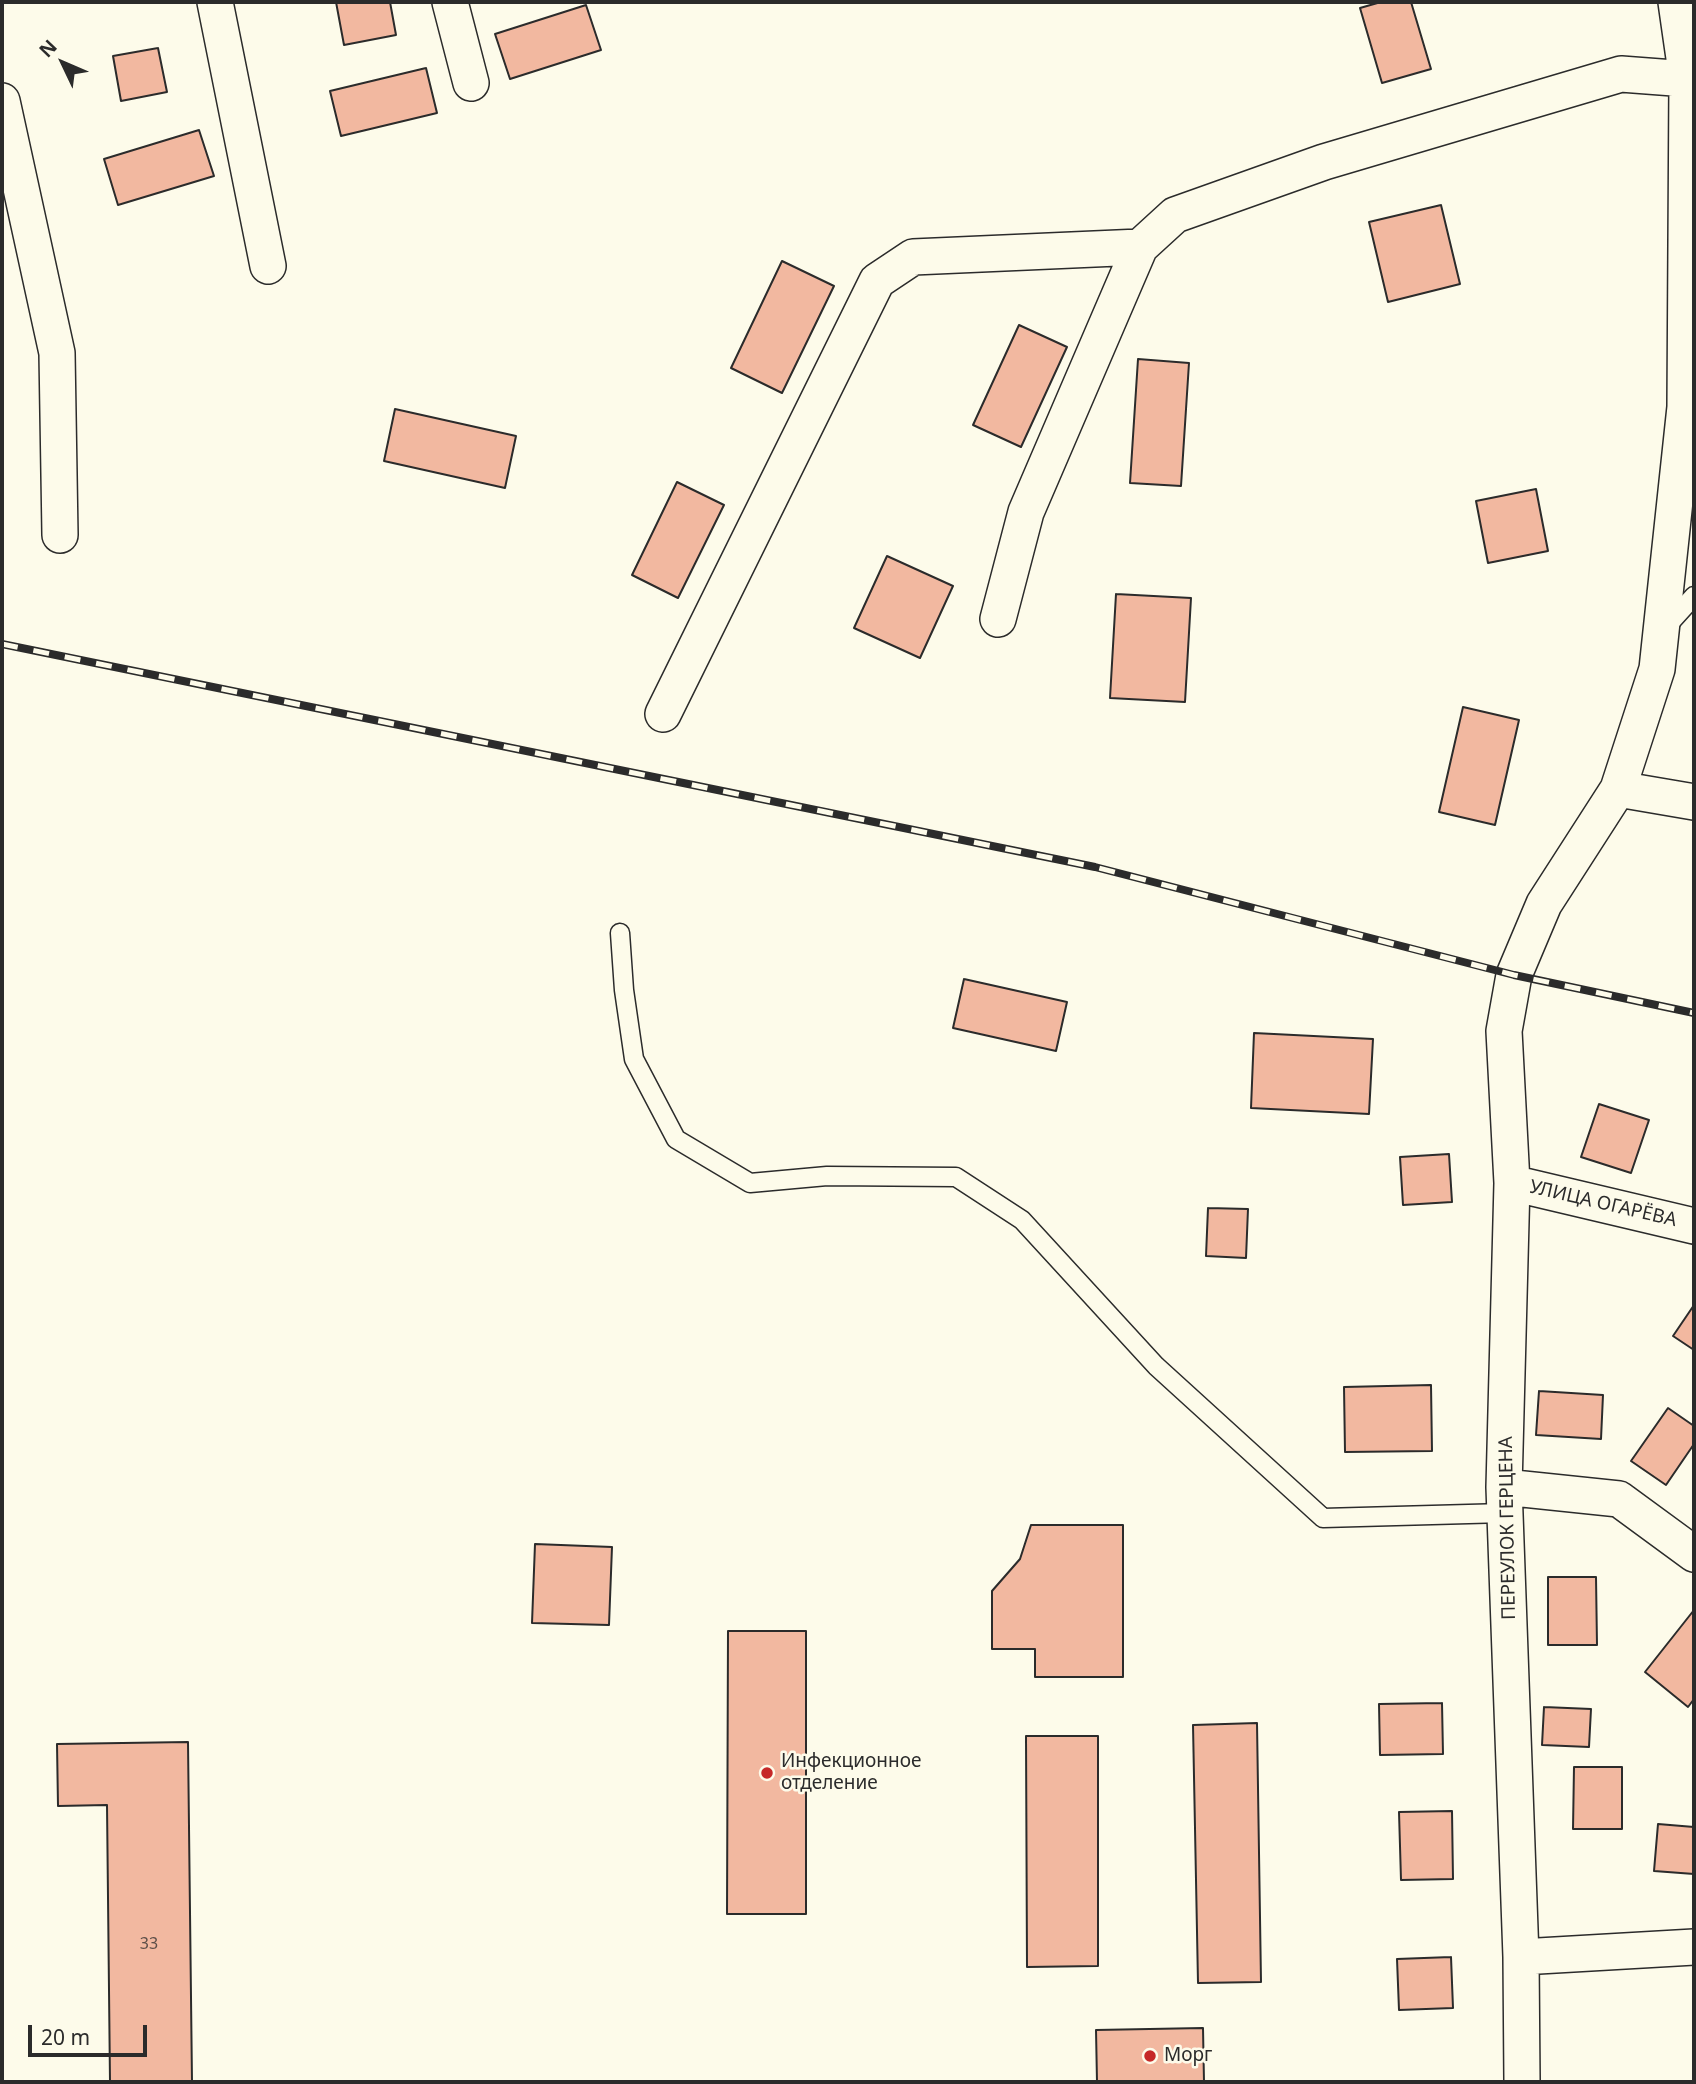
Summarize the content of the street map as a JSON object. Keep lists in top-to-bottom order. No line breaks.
{"streets":{"street":["УЛИЦА ОГАРЁВА","ПЕРЕУЛОК ГЕРЦЕНА"]},"crossings":[["УЛИЦА ОГАРЁВА","ПЕРЕУЛОК ГЕРЦЕНА"]],"places":["Инфекционное отделение","Морг"],"house_numbers":["33"],"scale_bar":"20 m","north":"top left"}
